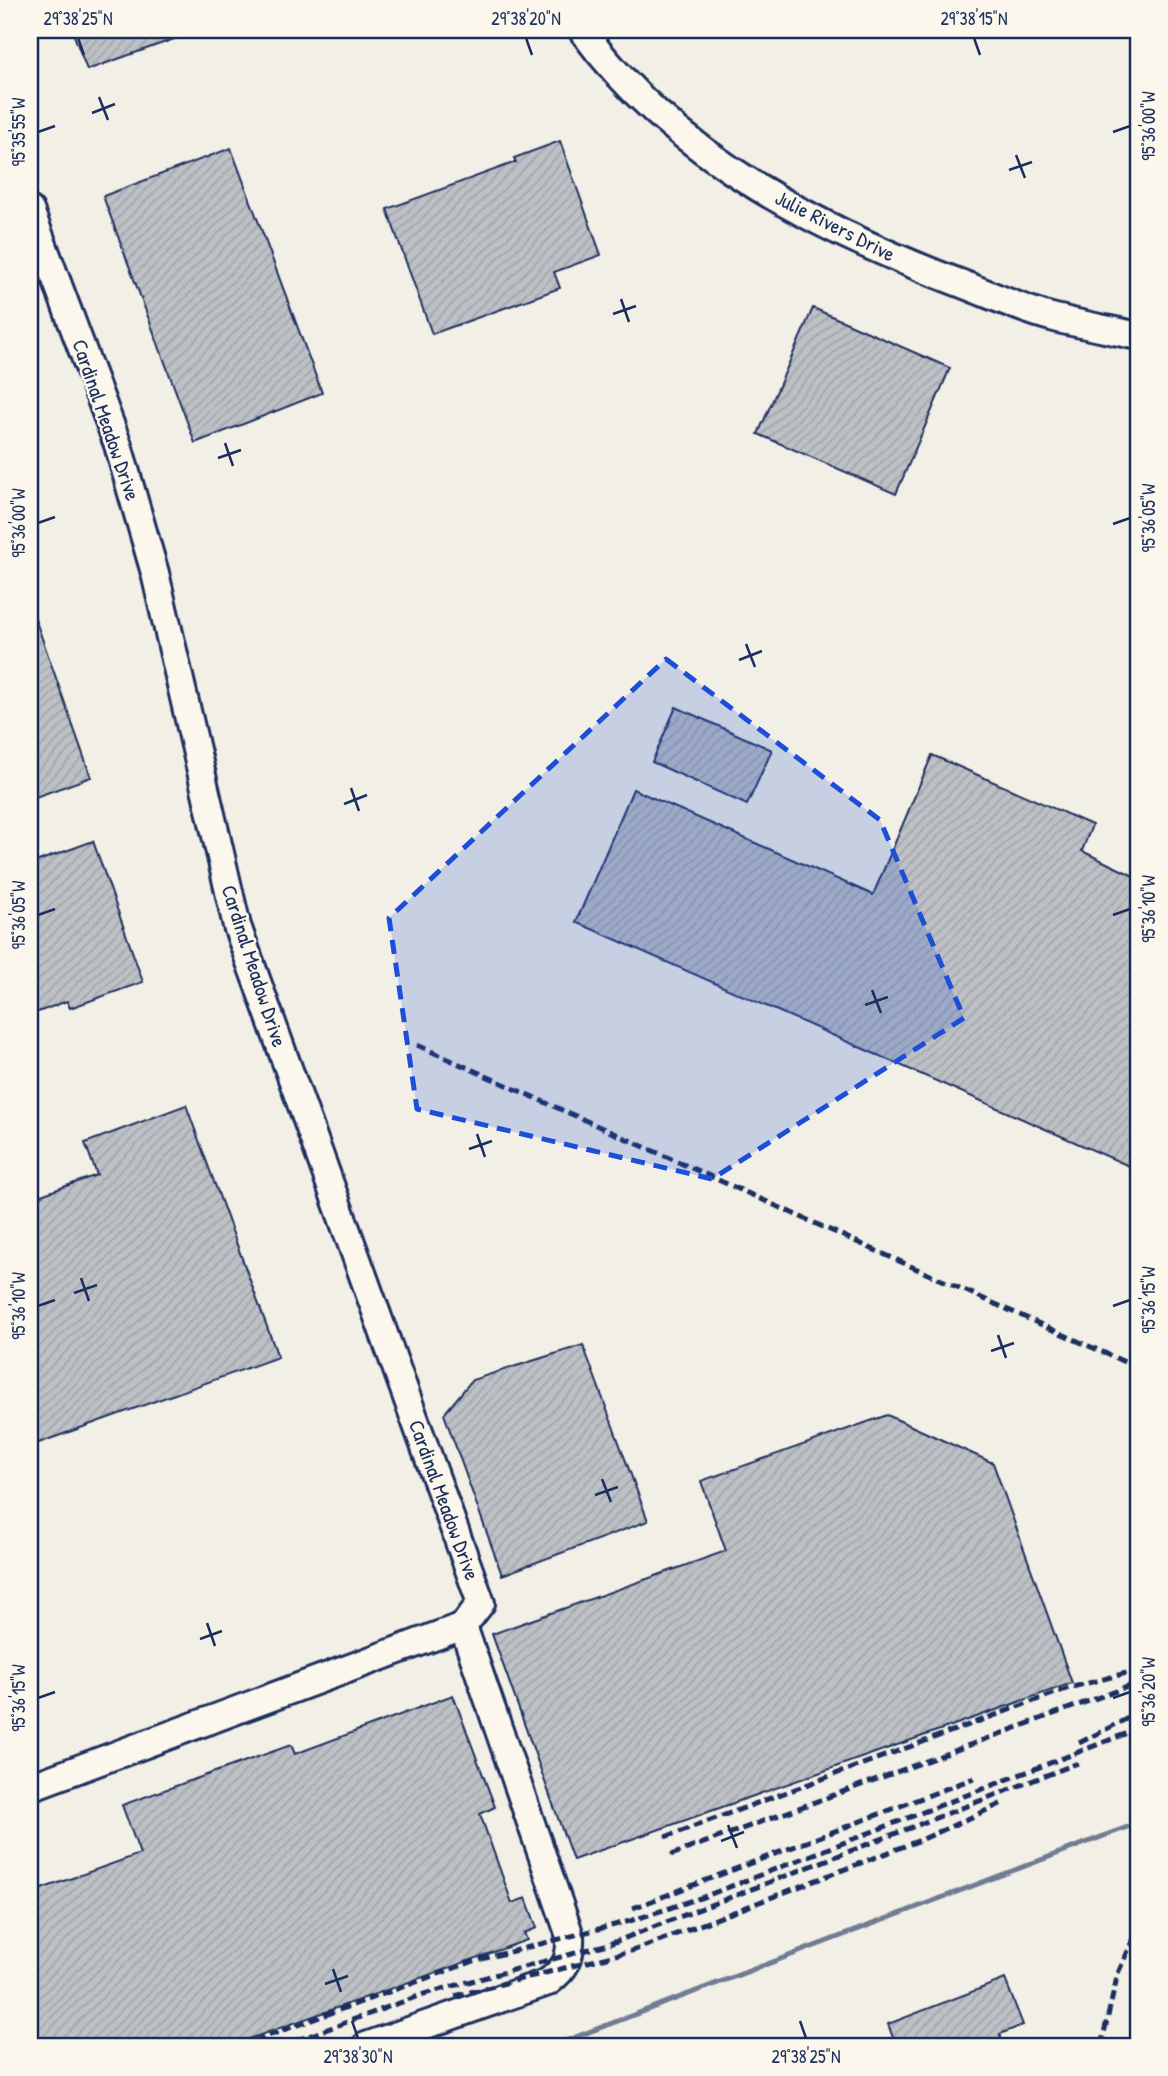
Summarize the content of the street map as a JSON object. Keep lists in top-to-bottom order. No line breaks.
{"streets":{"street":["Julie Rivers Drive","Cardinal Meadow Drive"]},"coordinates":["29°38'25\"N","29°38'20\"N","29°38'15\"N","95°36'00\"W","95°35'55\"W","95°36'05\"W","95°36'10\"W","95°36'15\"W","95°36'20\"W","29°38'30\"N"]}
